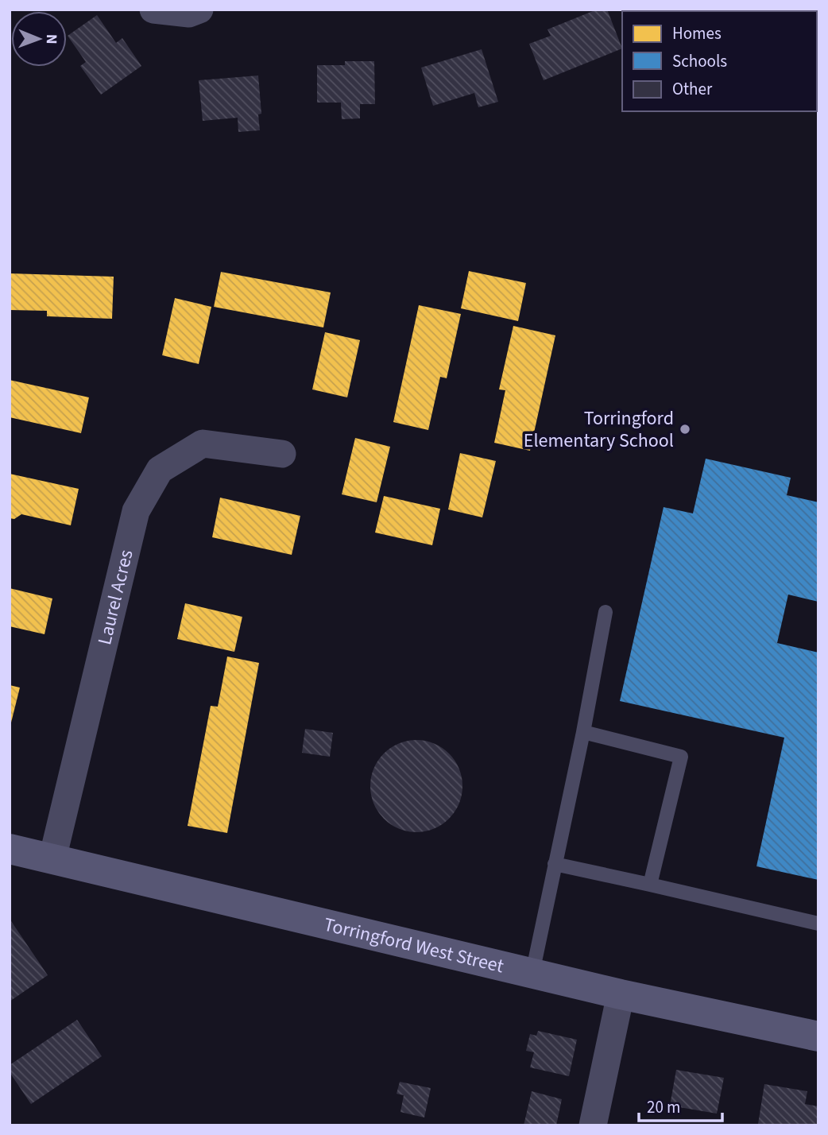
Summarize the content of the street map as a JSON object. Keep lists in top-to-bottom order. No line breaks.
{"streets":{"main road":["Torringford West Street"],"street":["Laurel Acres"]},"crossings":[["Laurel Acres","Torringford West Street"]],"places":["Torringford Elementary School"],"legend":["Homes","Schools","Other"],"scale_bar":"20 m","north":"right"}
